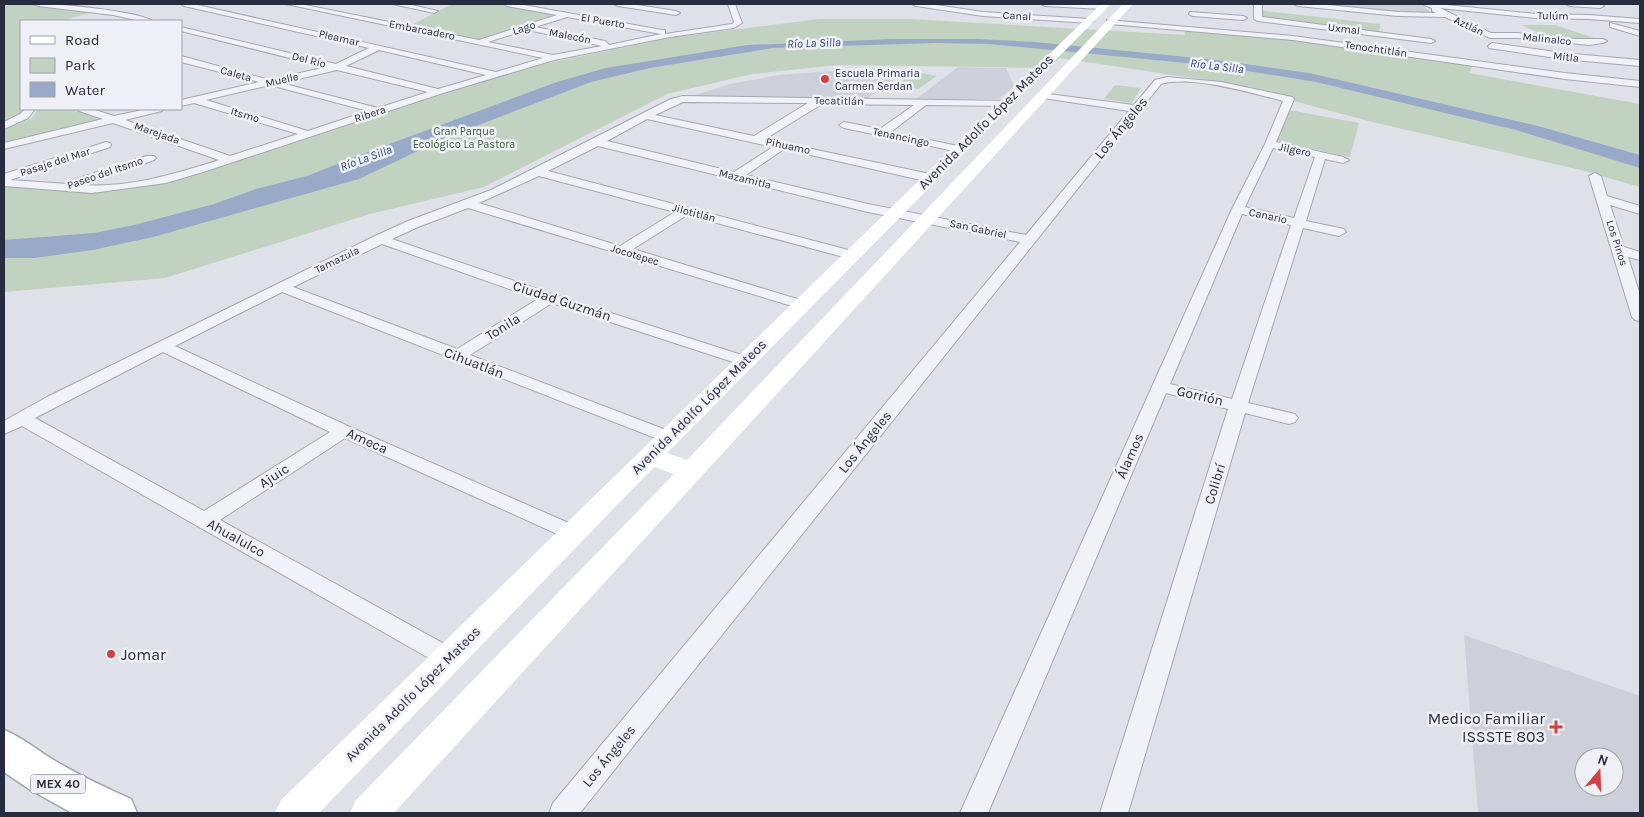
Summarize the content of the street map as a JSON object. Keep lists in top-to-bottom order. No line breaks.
{"streets":{"main road":["Avenida Adolfo López Mateos","MEX 40"],"street":["Canal","Tulúm","El Puerto","Aztlán","Lago","Uxmal","Embarcadero","Malecón","Pleamar","Malinalco","Tenochtitlán","Mitla","Del Río","Caleta","Muelle","Tecatitlán","Ribera","Itsmo","Los Ángeles","Marejada","Tenancingo","Pihuamo","Jilgero","Pasaje del Mar","Paseo del Itsmo","Mazamitla","Jilotitlán","Canario","San Gabriel","Los Pinos","Jocotepec","Tamazula","Ciudad Guzmán","Tonila","Cihuatlán","Gorrión","Ameca","Álamos","Ajuic","Colibrí","Ahualulco"]},"crossings":[["Canal","Avenida Adolfo López Mateos"],["Tulúm","Aztlán"],["El Puerto","Lago"],["El Puerto","Ribera"],["Aztlán","Malinalco"],["Aztlán","Mitla"],["Lago","Embarcadero"],["Lago","Malecón"],["Uxmal","Tenochtitlán"],["Embarcadero","Ribera"],["Malecón","Ribera"],["Pleamar","Muelle"],["Pleamar","Ribera"],["Tenochtitlán","Avenida Adolfo López Mateos"],["Del Río","Muelle"],["Del Río","Ribera"],["Caleta","Muelle"],["Caleta","Ribera"],["Muelle","Itsmo"],["Tecatitlán","Avenida Adolfo López Mateos"],["Tecatitlán","Tamazula"],["Ribera","Itsmo"],["Ribera","Marejada"],["Ribera","Paseo del Itsmo"],["Avenida Adolfo López Mateos","Tenancingo"],["Avenida Adolfo López Mateos","Pihuamo"],["Avenida Adolfo López Mateos","Mazamitla"],["Avenida Adolfo López Mateos","Jilotitlán"],["Avenida Adolfo López Mateos","San Gabriel"],["Avenida Adolfo López Mateos","Jocotepec"],["Avenida Adolfo López Mateos","Ciudad Guzmán"],["Avenida Adolfo López Mateos","Cihuatlán"],["Avenida Adolfo López Mateos","Ameca"],["Avenida Adolfo López Mateos","Ahualulco"],["Los Ángeles","San Gabriel"],["Los Ángeles","Álamos"],["Pihuamo","Tamazula"],["Jilgero","Álamos"],["Jilgero","Colibrí"],["Mazamitla","San Gabriel"],["Mazamitla","Tamazula"],["Jilotitlán","Tamazula"],["Canario","Álamos"],["Canario","Colibrí"],["Jocotepec","Tamazula"],["Tamazula","Ciudad Guzmán"],["Tamazula","Cihuatlán"],["Tamazula","Ameca"],["Tamazula","Ahualulco"],["Ciudad Guzmán","Tonila"],["Tonila","Cihuatlán"],["Gorrión","Álamos"],["Gorrión","Colibrí"],["Ameca","Ajuic"],["Ajuic","Ahualulco"]],"water":["Río La Silla"],"parks":["Gran Parque Ecológico La Pastora"],"places":{"other":["Escuela Primaria Carmen Serdan","Jomar"],"health":["Medico Familiar ISSSTE 803"]},"legend":["Road","Park","Water"],"north":"top"}
